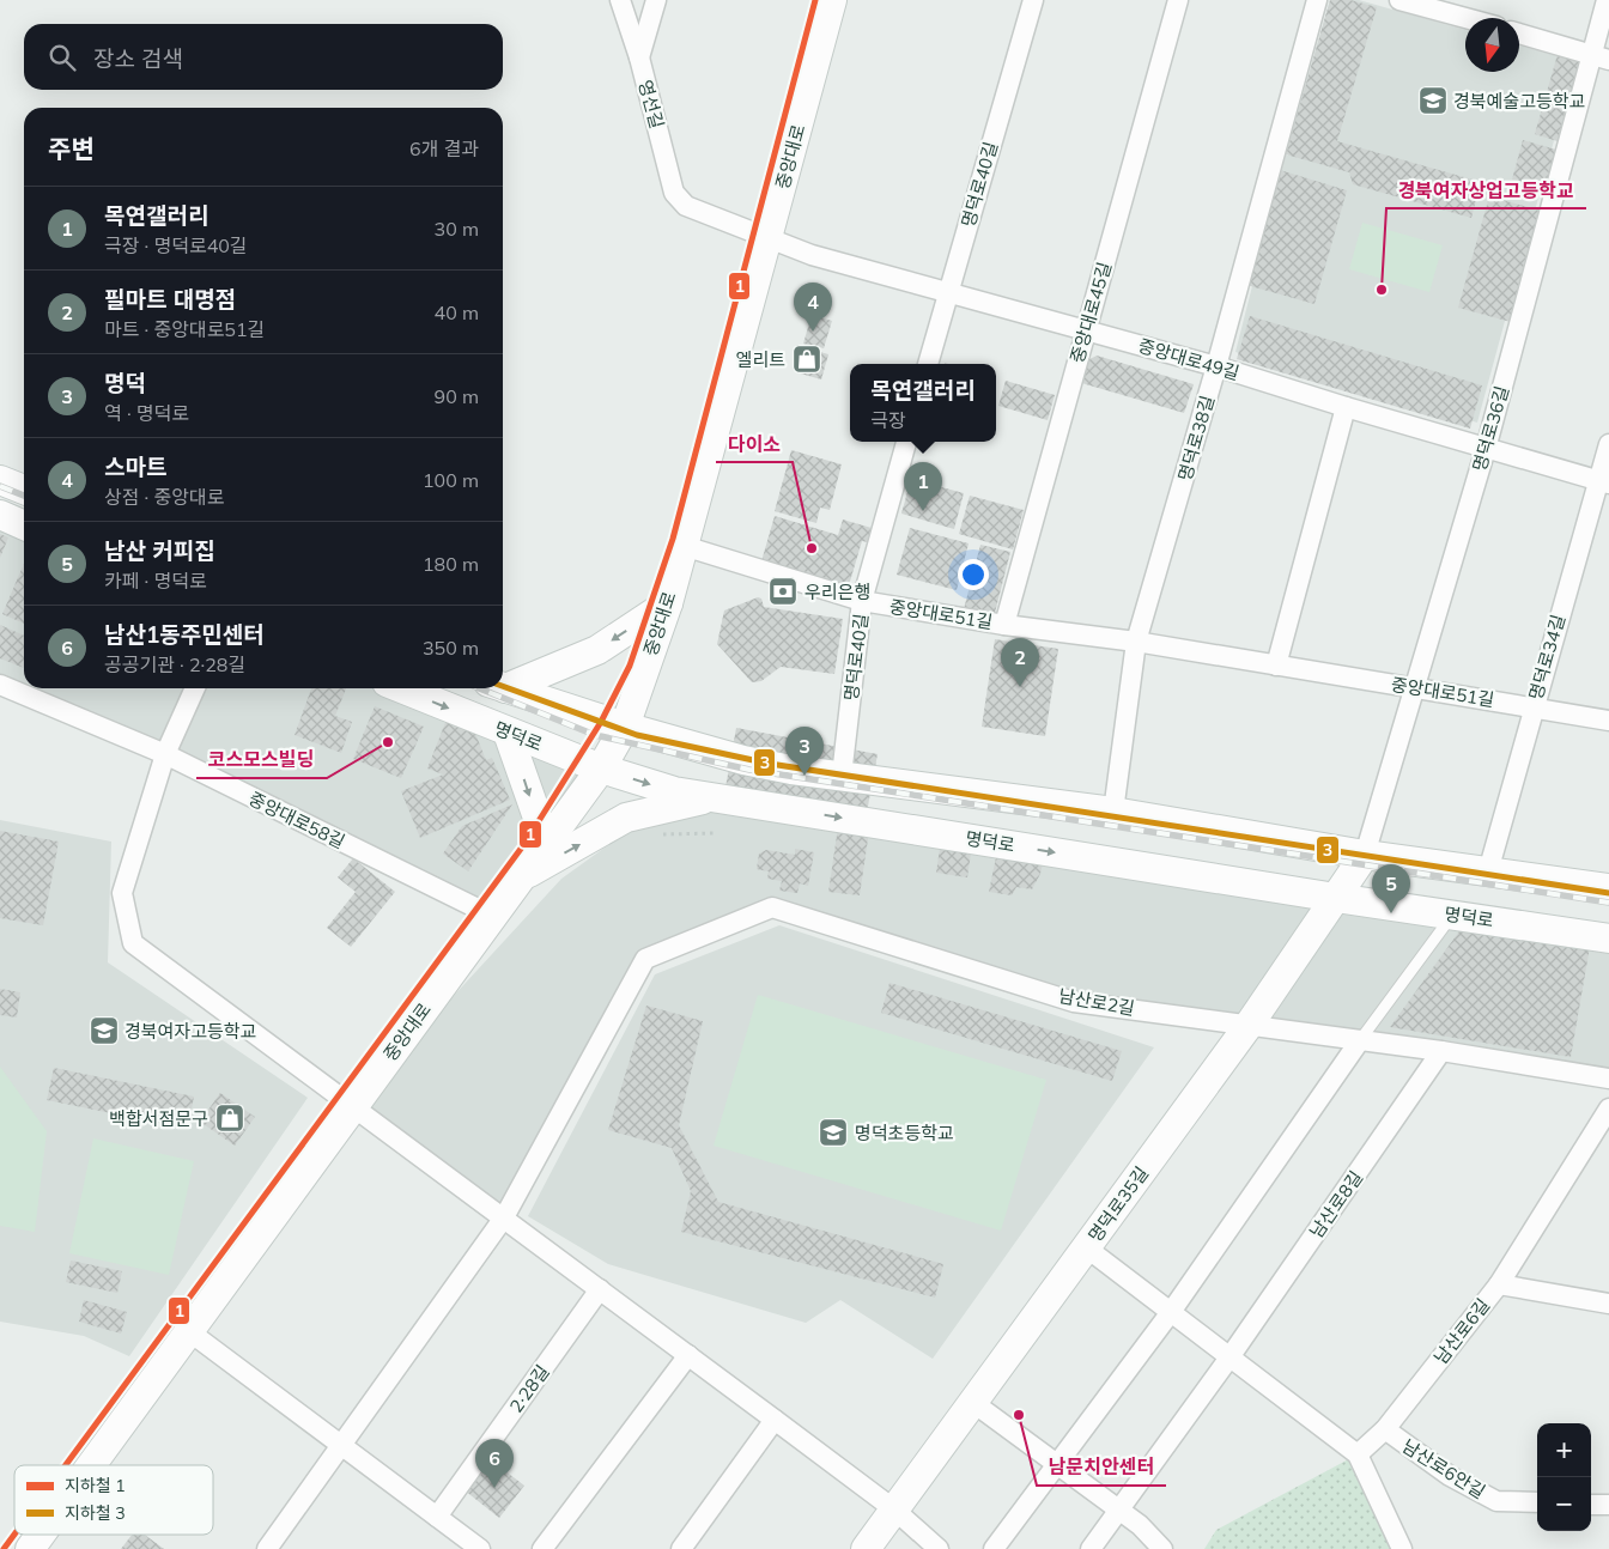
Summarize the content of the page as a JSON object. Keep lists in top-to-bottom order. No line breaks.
{"streets":{"main road":["중앙대로","명덕로","명덕로35길"],"street":["영선길","명덕로40길","중앙대로45길","중앙대로49길","명덕로36길","명덕로38길","중앙대로51길","명덕로34길","중앙대로58길","남산로2길","남산로8길","남산로6길","2·28길","남산로6안길"]},"crossings":[["영선길","중앙대로49길"],["중앙대로","중앙대로49길"],["중앙대로","중앙대로51길"],["중앙대로","명덕로"],["중앙대로","중앙대로58길"],["명덕로40길","중앙대로49길"],["명덕로40길","중앙대로51길"],["중앙대로45길","중앙대로49길"],["중앙대로45길","중앙대로51길"],["중앙대로49길","명덕로36길"],["중앙대로49길","명덕로38길"],["중앙대로49길","명덕로34길"],["명덕로36길","중앙대로51길"],["명덕로36길","명덕로35길"],["명덕로38길","중앙대로51길"],["중앙대로51길","명덕로34길"],["명덕로","명덕로35길"],["남산로2길","명덕로35길"],["남산로2길","남산로8길"],["남산로6길","남산로6안길"]],"places":{"school or university":["경북예술고등학교","경북여자고등학교","명덕초등학교"],"other":["경북여자상업고등학교","다이소","코스모스빌딩","남문치안센터"],"shop":["엘리트","백합서점문구"],"bank":["우리은행"]},"lines":["metro line 1","metro line 3"],"legend":["지하철 1","지하철 3"],"north":"bottom","page":{"search":"장소 검색","heading":["주변","6개 결과"],"list":[{"mark":"1","name":"목연갤러리","note":"극장 · 명덕로40길","value":"30 m"},{"mark":"2","name":"필마트 대명점","note":"마트 · 중앙대로51길","value":"40 m"},{"mark":"3","name":"명덕","note":"역 · 명덕로","value":"90 m"},{"mark":"4","name":"스마트","note":"상점 · 중앙대로","value":"100 m"},{"mark":"5","name":"남산 커피집","note":"카페 · 명덕로","value":"180 m"},{"mark":"6","name":"남산1동주민센터","note":"공공기관 · 2·28길","value":"350 m"}],"pins":["4","1","2","3","5","6"],"popup":["목연갤러리","극장"],"map_buttons":["+","−"]}}
